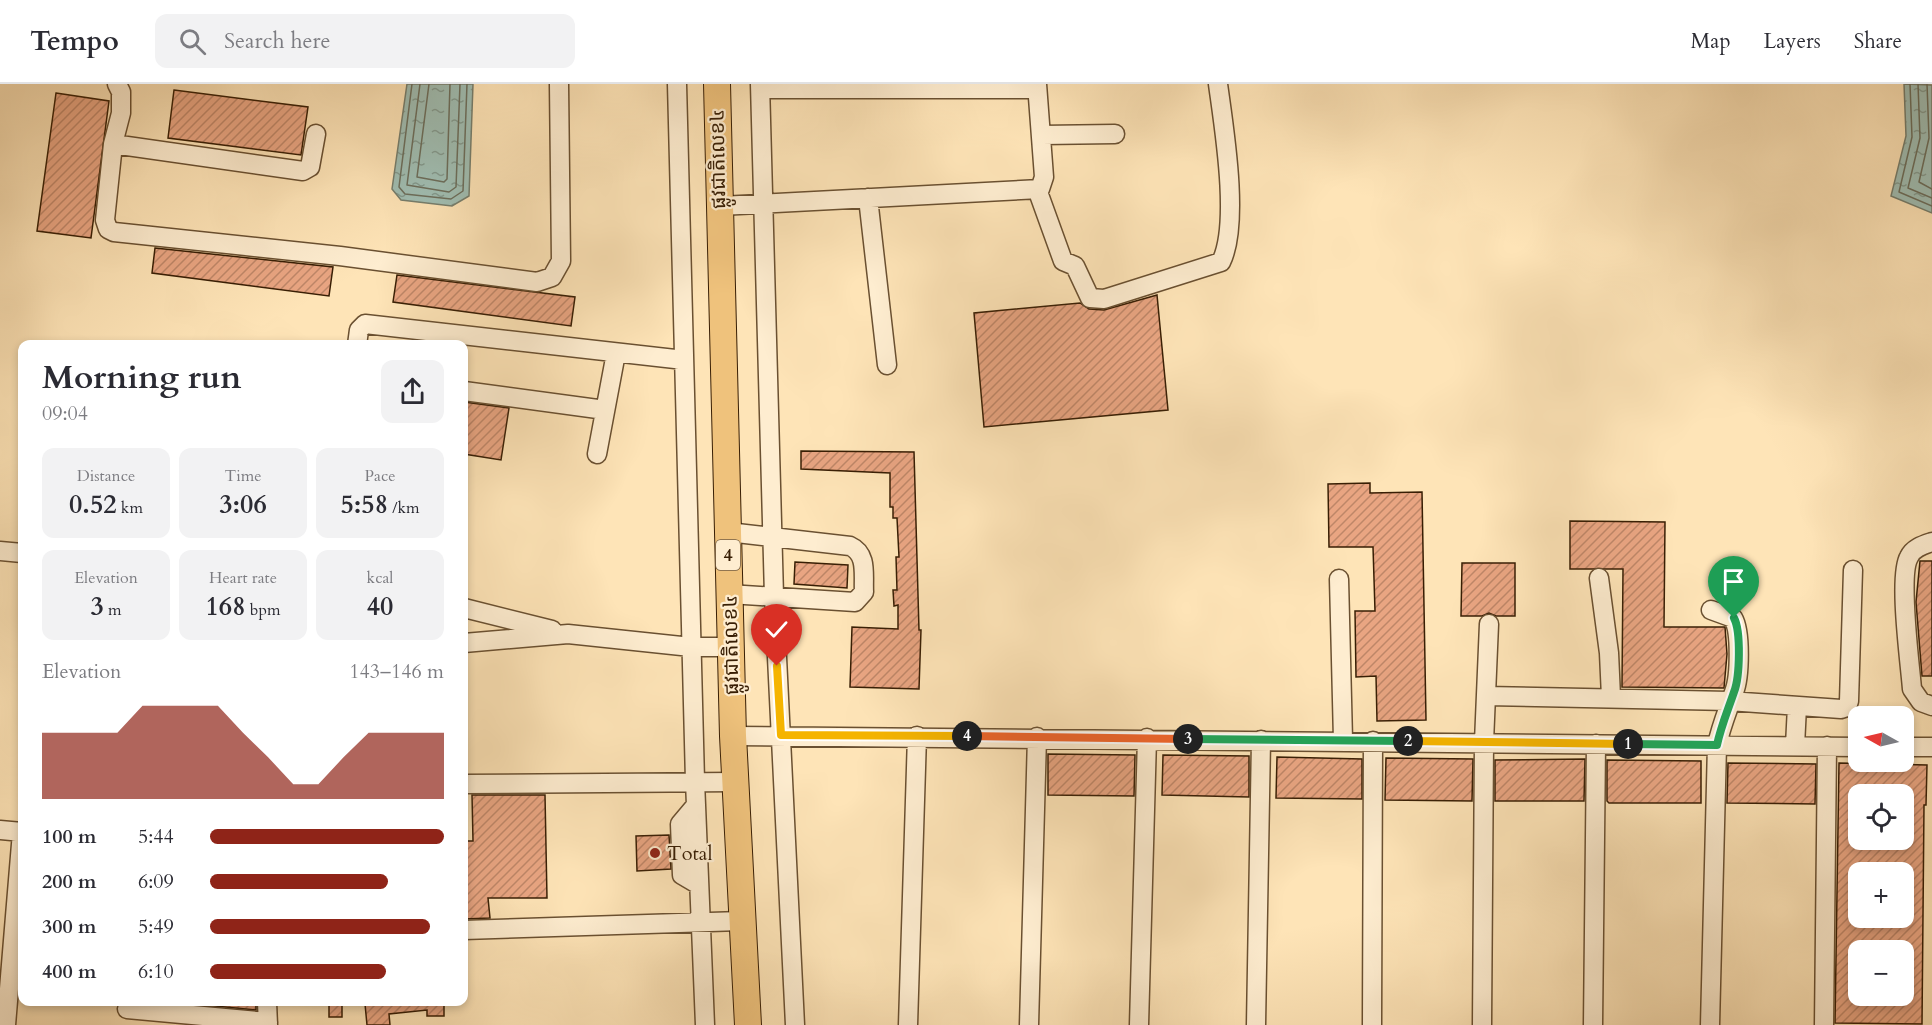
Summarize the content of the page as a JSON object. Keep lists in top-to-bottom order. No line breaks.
{"streets":{"highway":["ផ្លូវជាតិលេខ៤","4"]},"places":["Total"],"north":"left","page":{"header":"Tempo","search":"Search here","nav":["Map","Layers","Share"],"heading":["Morning run","09:04"],"stats":[["Distance","0.52 km"],["Time","3:06"],["Pace","5:58 /km"],["Elevation","3 m"],["Heart rate","168 bpm"],["kcal","40"]],"chart":["Elevation","143–146 m"],"map_buttons":["+","−"],"pins":["4","3","2","1"],"list":[{"name":"100 m","note":"5:44"},{"name":"200 m","note":"6:09"},{"name":"300 m","note":"5:49"},{"name":"400 m","note":"6:10"}]}}
